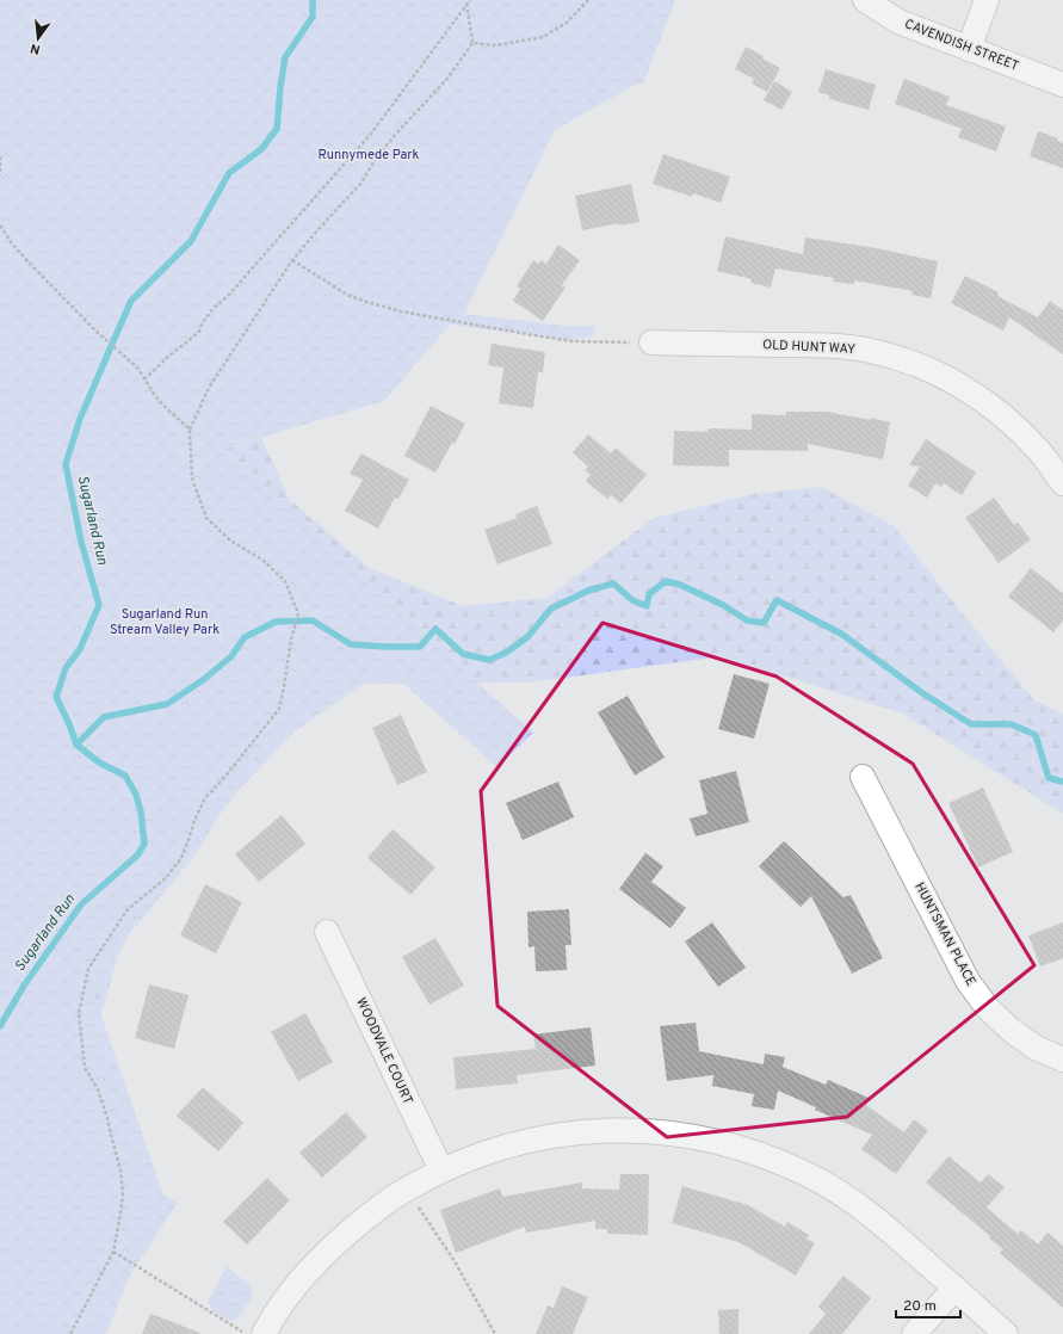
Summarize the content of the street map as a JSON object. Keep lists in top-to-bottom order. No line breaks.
{"streets":{"street":["CAVENDISH STREET","OLD HUNT WAY","HUNTSMAN PLACE","WOODVALE COURT"]},"water":["Sugarland Run"],"parks":["Runnymede Park","Sugarland Run Stream Valley Park"],"scale_bar":"20 m","north":"bottom"}
